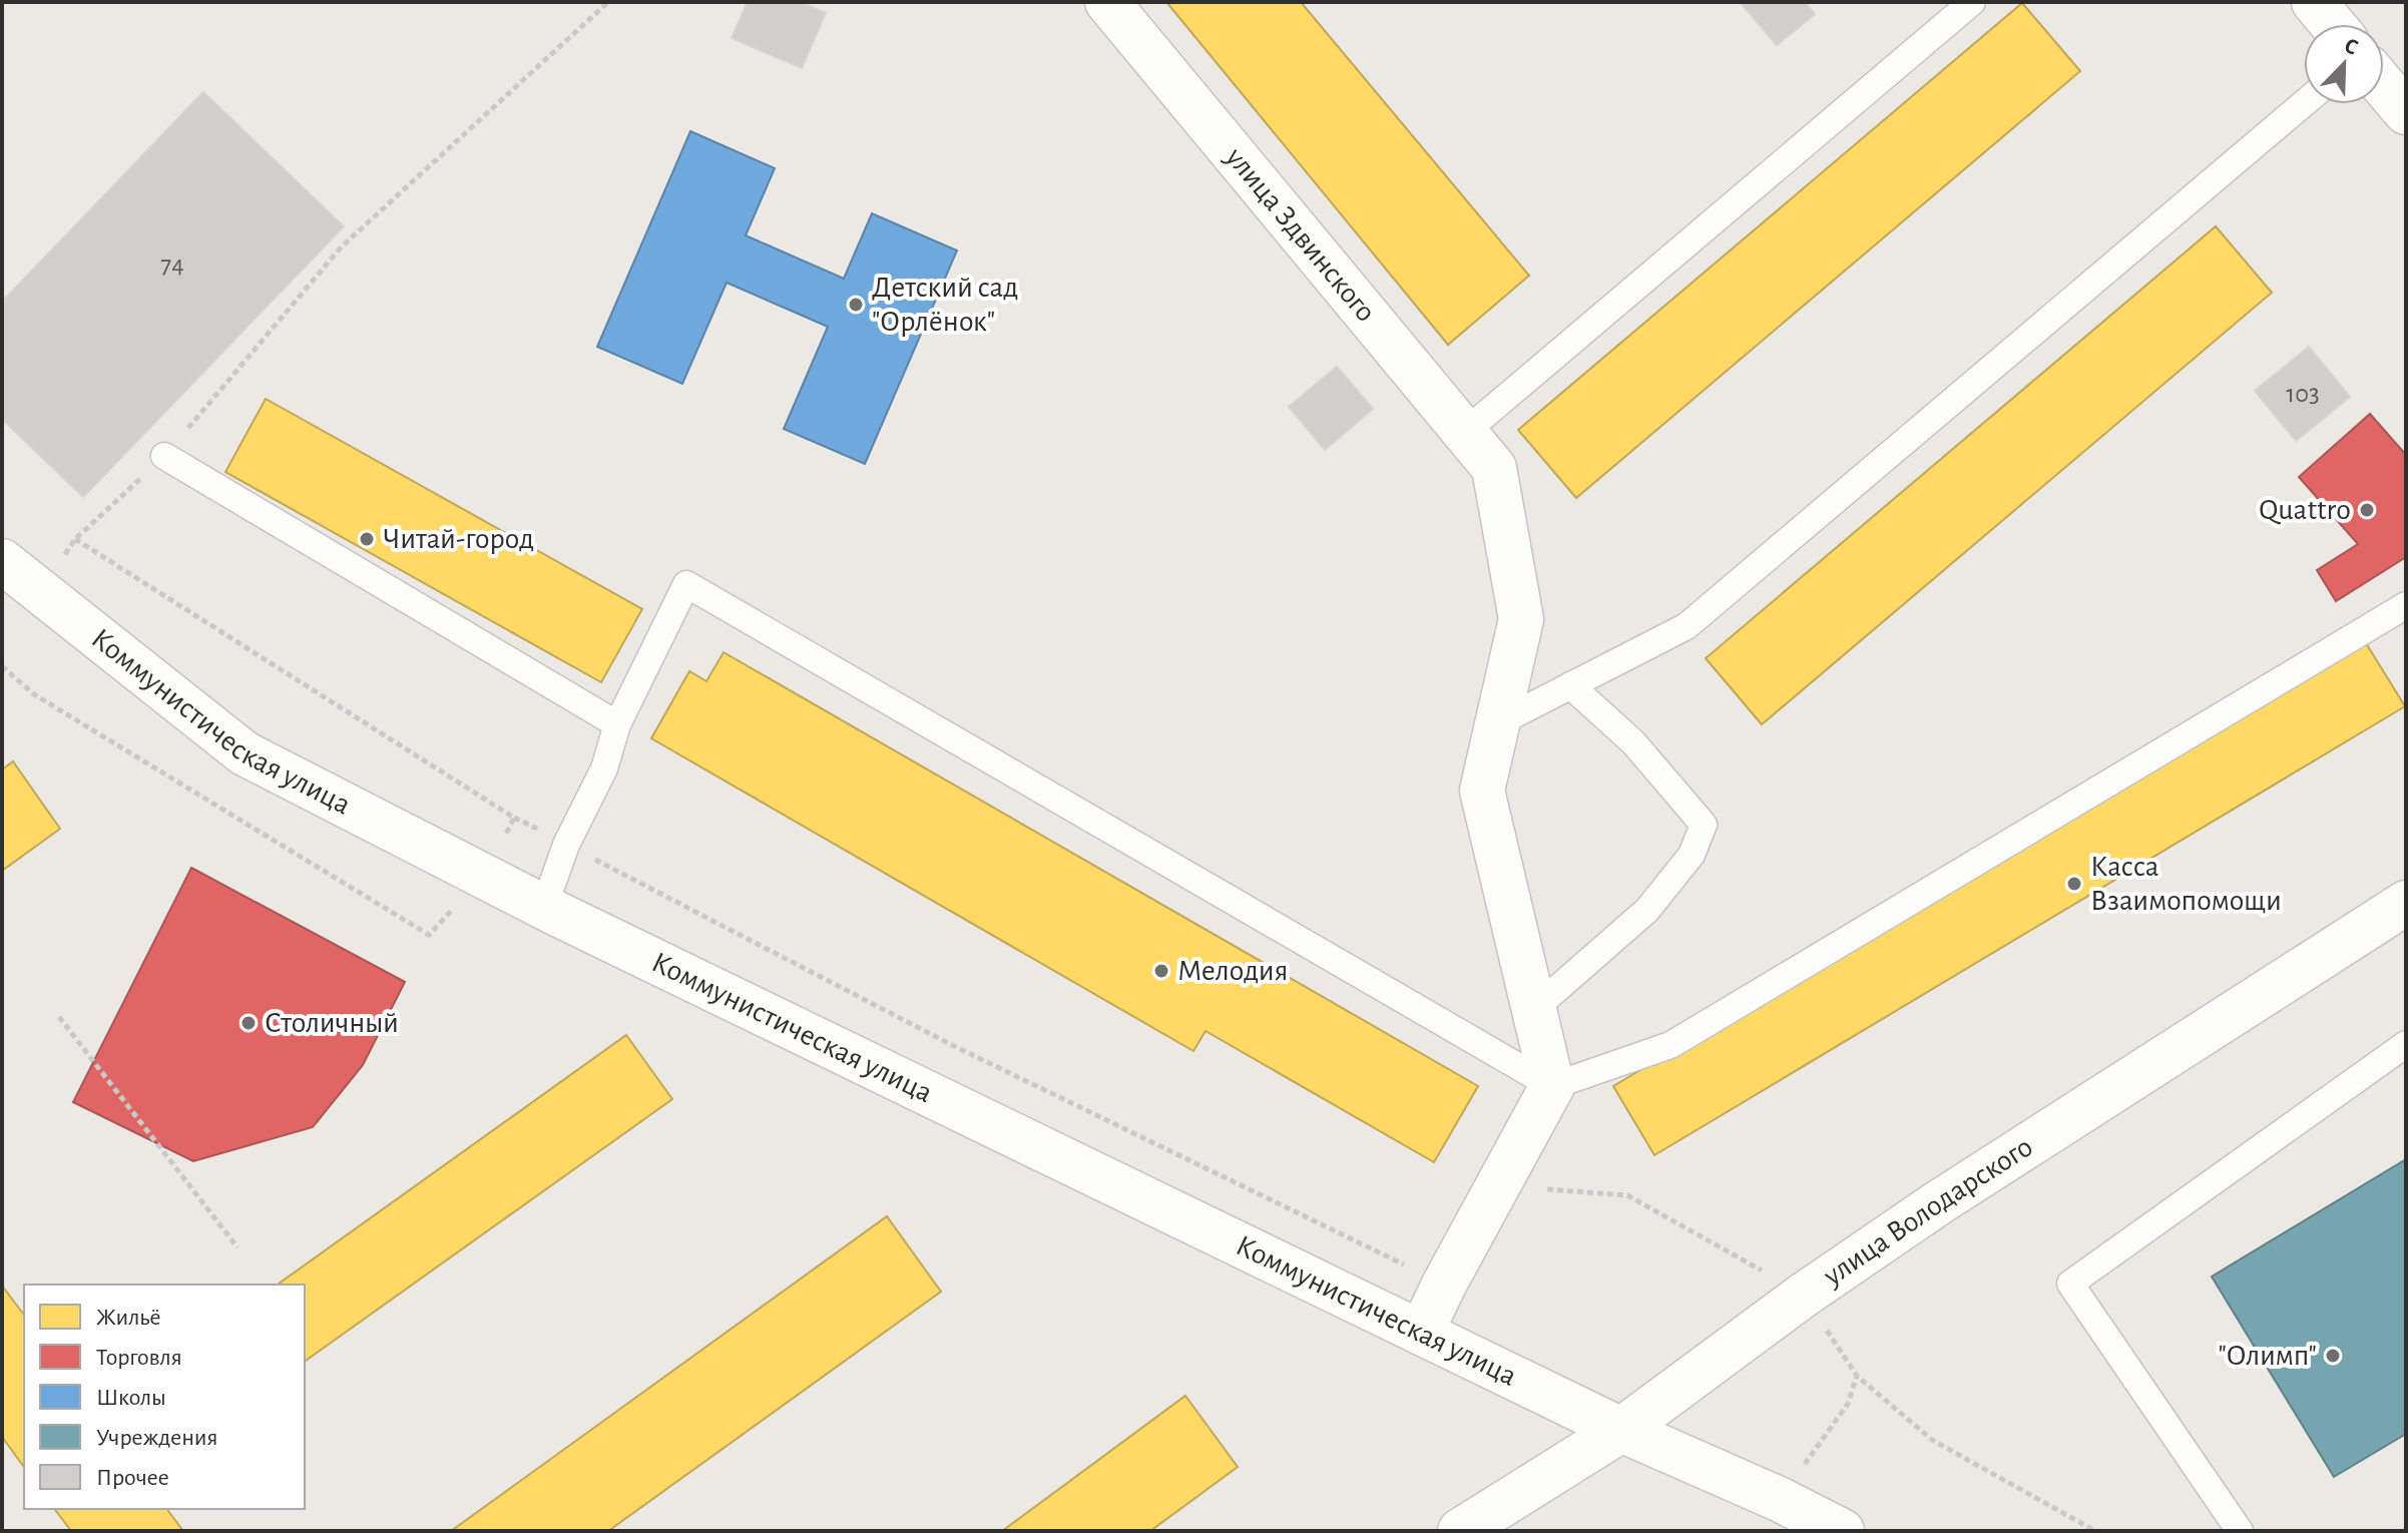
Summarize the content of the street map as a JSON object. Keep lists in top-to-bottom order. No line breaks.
{"streets":{"main road":["улица Здвинского","Коммунистическая улица","улица Володарского"]},"crossings":[["Коммунистическая улица","улица Володарского"]],"places":["Детский сад \"Орлёнок\"","Quattro","Читай-город","Касса Взаимопомощи","Мелодия","Столичный","\"Олимп\""],"house_numbers":["74","103"],"legend":["Жильё","Торговля","Школы","Учреждения","Прочее"],"north":"top right"}
